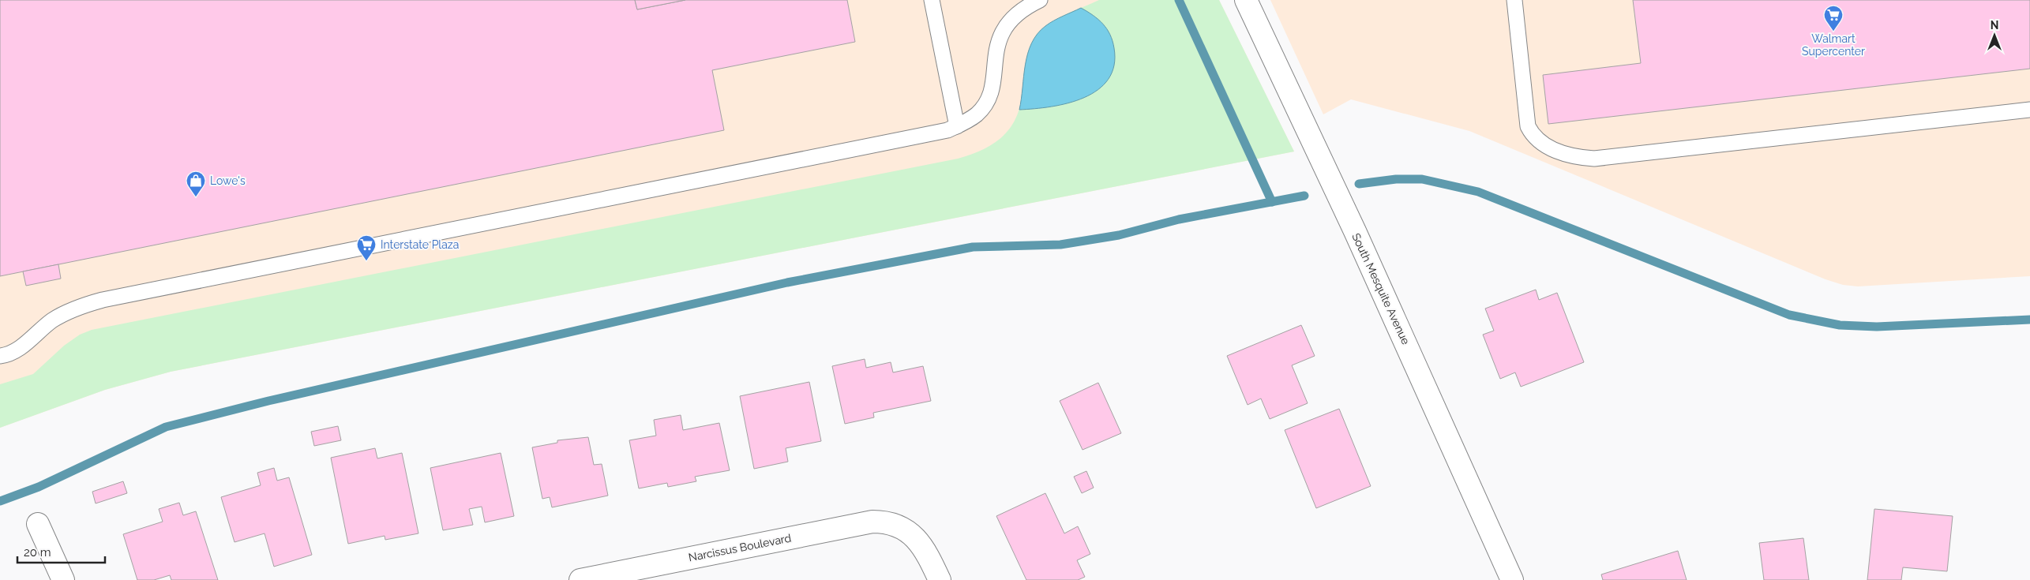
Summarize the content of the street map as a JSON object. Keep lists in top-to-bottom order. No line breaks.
{"streets":{"street":["South Mesquite Avenue","Narcissus Boulevard"]},"places":{"supermarket":["Walmart Supercenter","Interstate Plaza"],"shop":["Lowe's"]},"scale_bar":"20 m","north":"top"}
